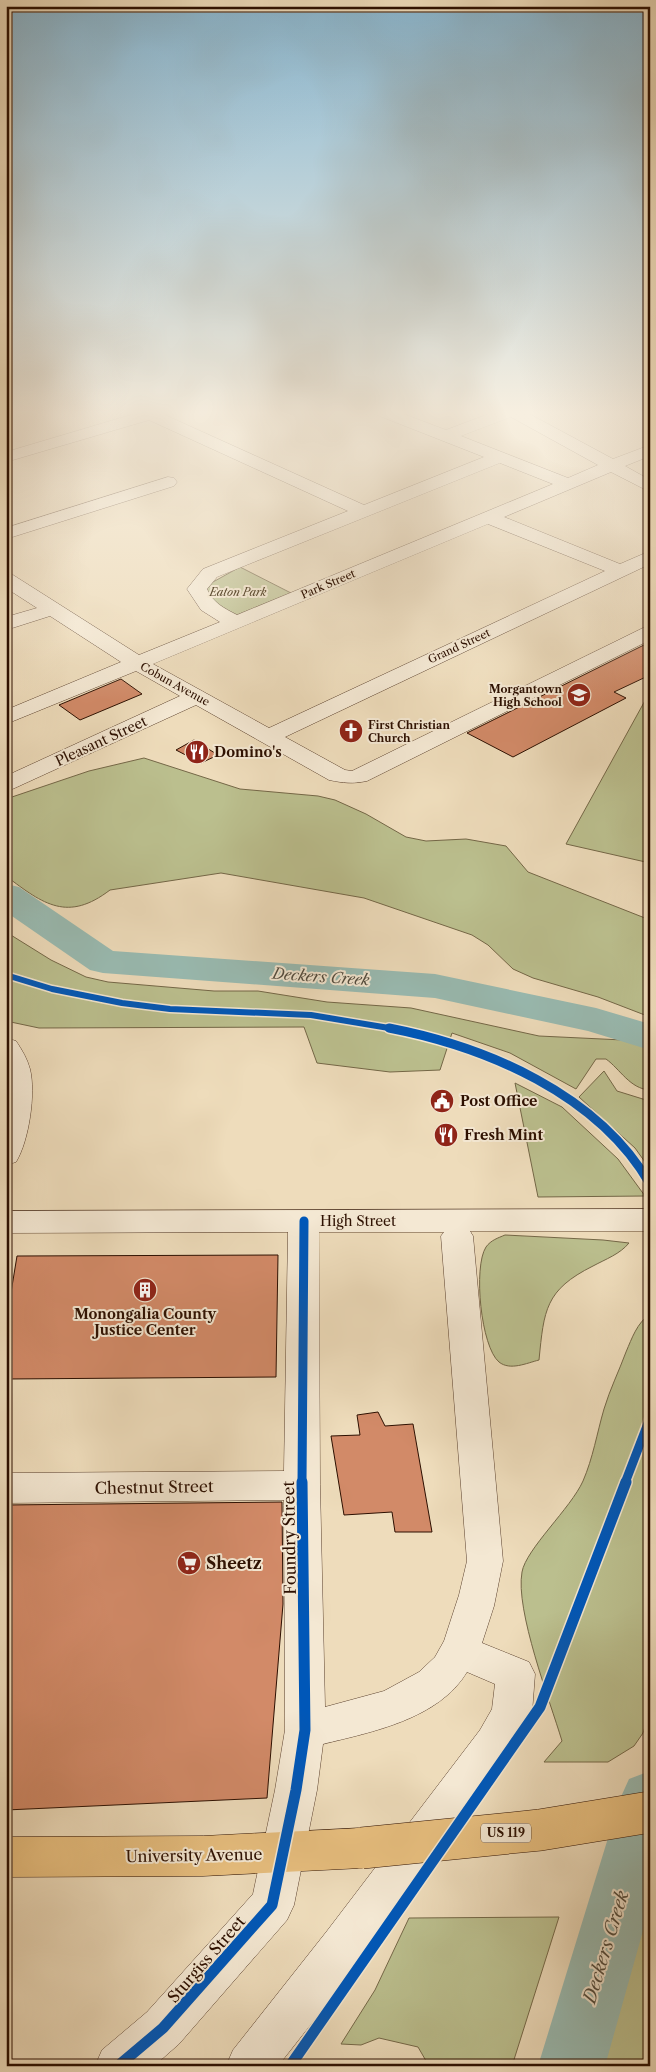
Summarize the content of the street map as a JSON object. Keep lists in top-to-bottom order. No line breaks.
{"streets":{"main road":["US 119","University Avenue"],"street":["Park Street","Grand Street","Cobun Avenue","Pleasant Street","High Street","Chestnut Street","Foundry Street","Sturgiss Street"]},"crossings":[["Park Street","Cobun Avenue"],["Grand Street","Cobun Avenue"],["Cobun Avenue","Pleasant Street"],["High Street","Foundry Street"],["Chestnut Street","Foundry Street"],["Foundry Street","University Avenue"],["Foundry Street","Sturgiss Street"],["University Avenue","Sturgiss Street"]],"water":["Deckers Creek"],"parks":["Eaton Park"],"places":{"school or university":["Morgantown High School"],"church":["First Christian Church"],"restaurant":["Domino's","Fresh Mint"],"public building":["Post Office"],"building":["Monongalia County Justice Center"],"supermarket":["Sheetz"]}}
